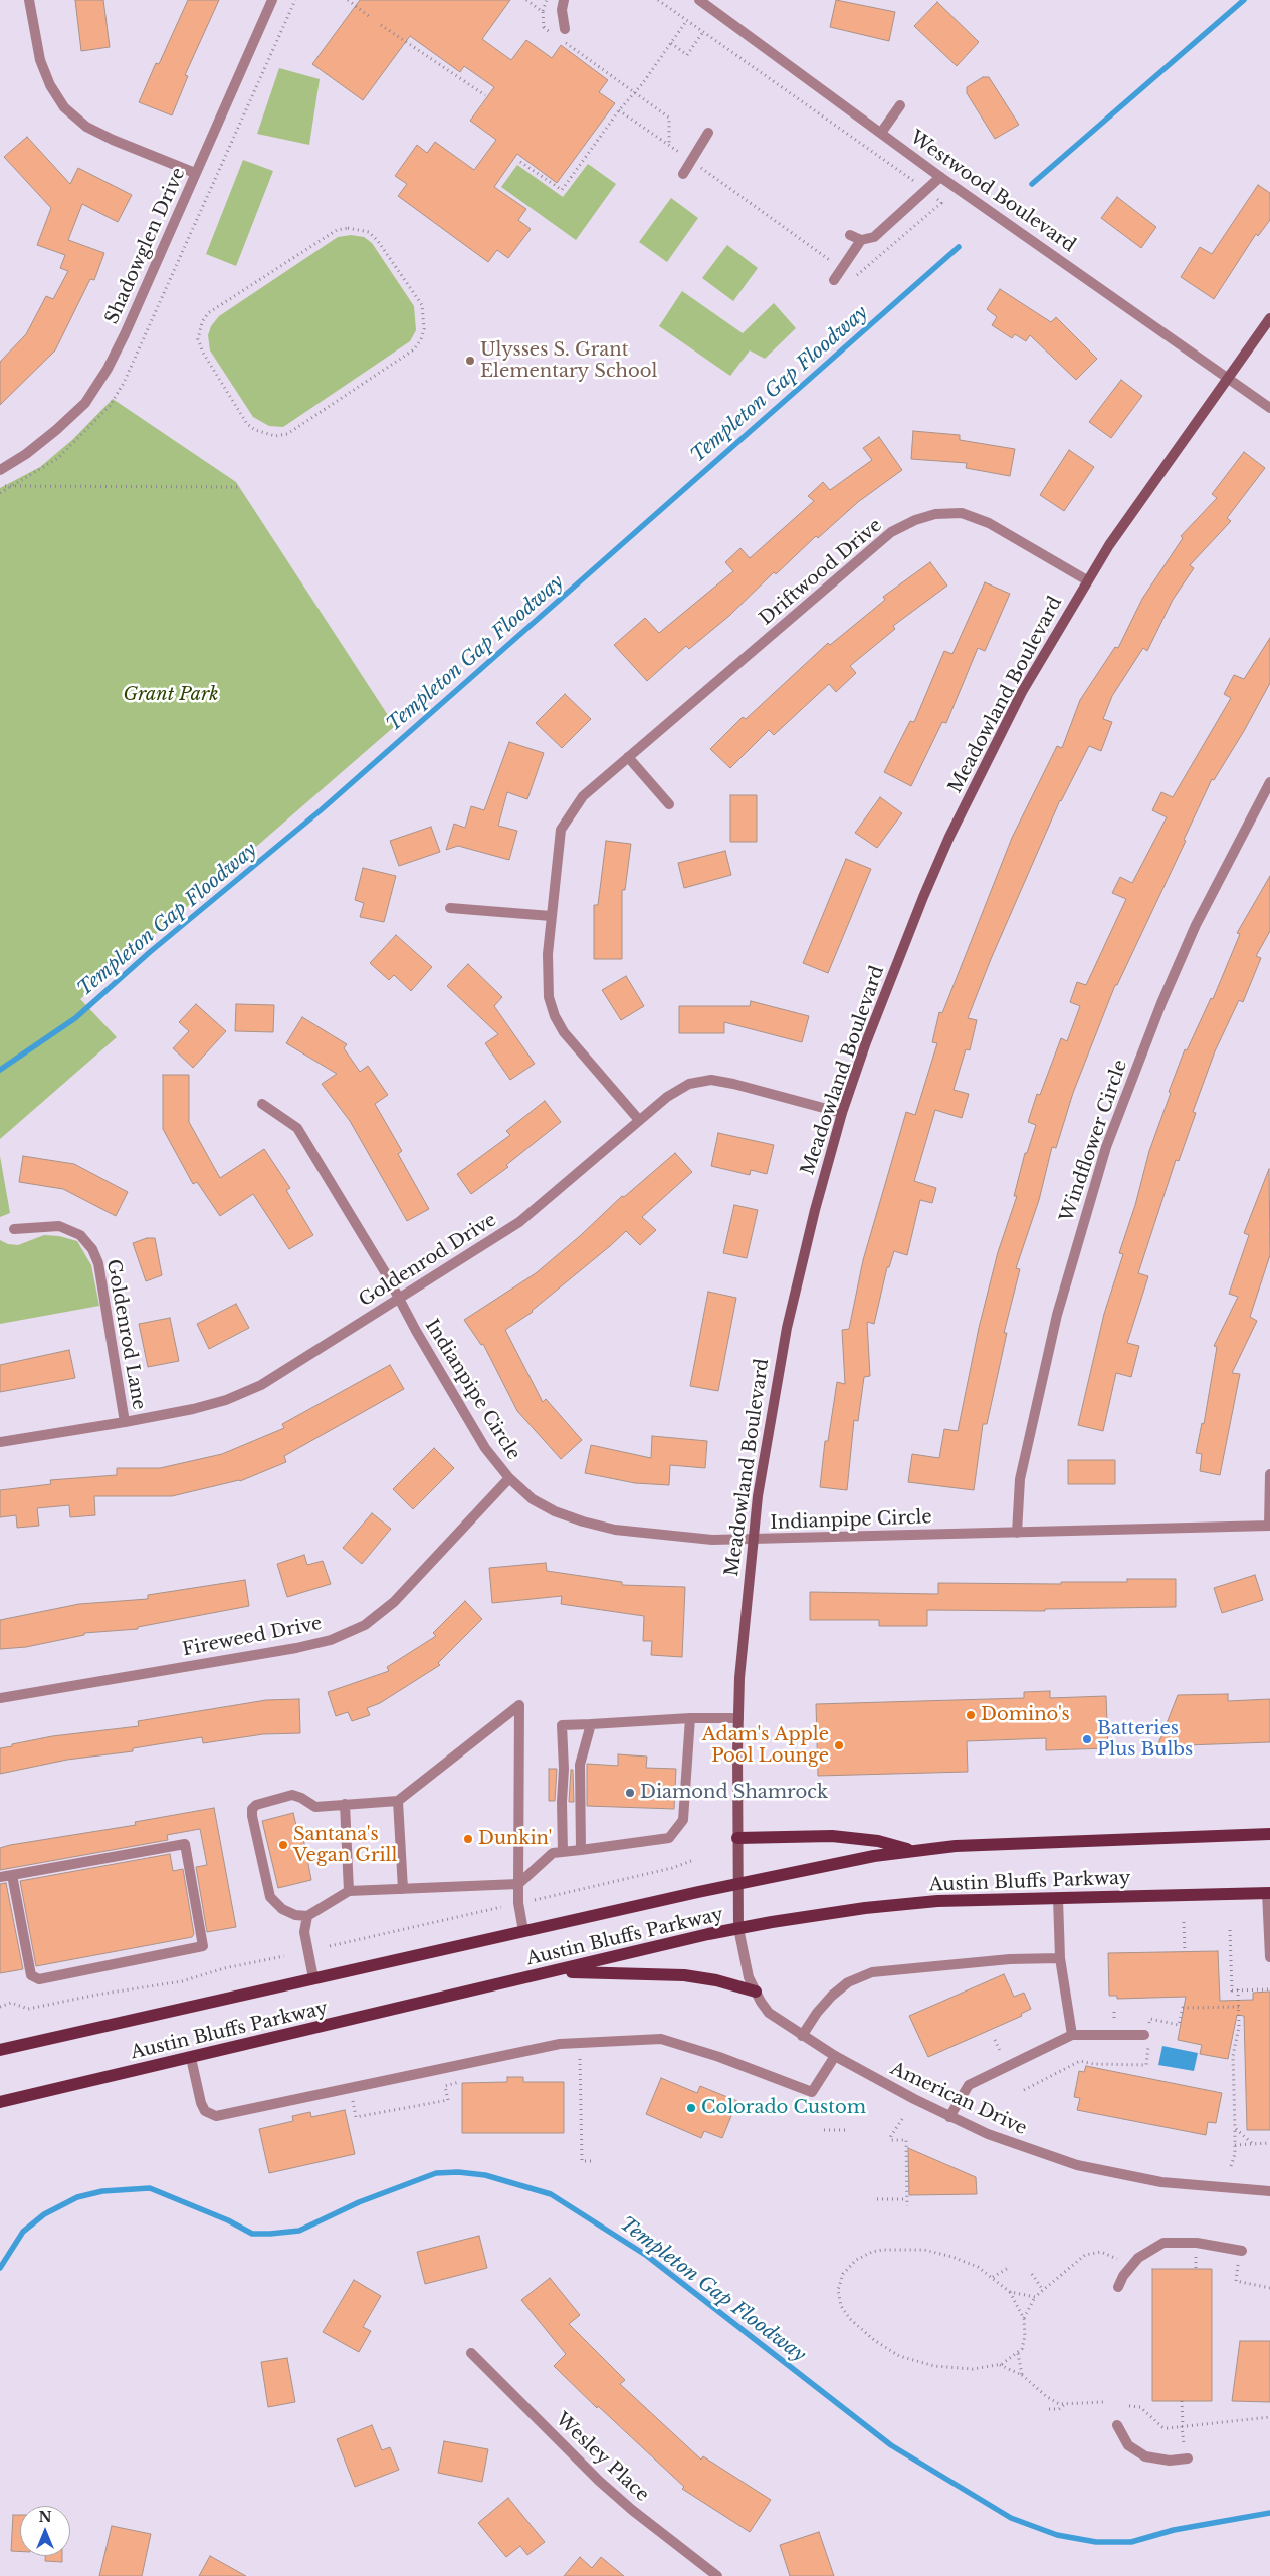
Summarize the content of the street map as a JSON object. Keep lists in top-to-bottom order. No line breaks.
{"streets":{"main road":["Austin Bluffs Parkway"],"street":["Westwood Boulevard","Shadowglen Drive","Driftwood Drive","Meadowland Boulevard","Windflower Circle","Goldenrod Drive","Goldenrod Lane","Indianpipe Circle","Fireweed Drive","American Drive","Wesley Place"]},"crossings":[["Westwood Boulevard","Meadowland Boulevard"],["Driftwood Drive","Meadowland Boulevard"],["Driftwood Drive","Goldenrod Drive"],["Meadowland Boulevard","Goldenrod Drive"],["Meadowland Boulevard","Indianpipe Circle"],["Meadowland Boulevard","Austin Bluffs Parkway"],["Meadowland Boulevard","American Drive"],["Windflower Circle","Indianpipe Circle"],["Goldenrod Drive","Goldenrod Lane"],["Goldenrod Drive","Indianpipe Circle"],["Indianpipe Circle","Fireweed Drive"],["Austin Bluffs Parkway","American Drive"]],"water":["Templeton Gap Floodway"],"parks":["Grant Park"],"places":["Ulysses S. Grant Elementary School","Domino's","Batteries Plus Bulbs","Adam's Apple Pool Lounge","Diamond Shamrock","Dunkin'","Santana's Vegan Grill","Colorado Custom"],"north":"top"}
